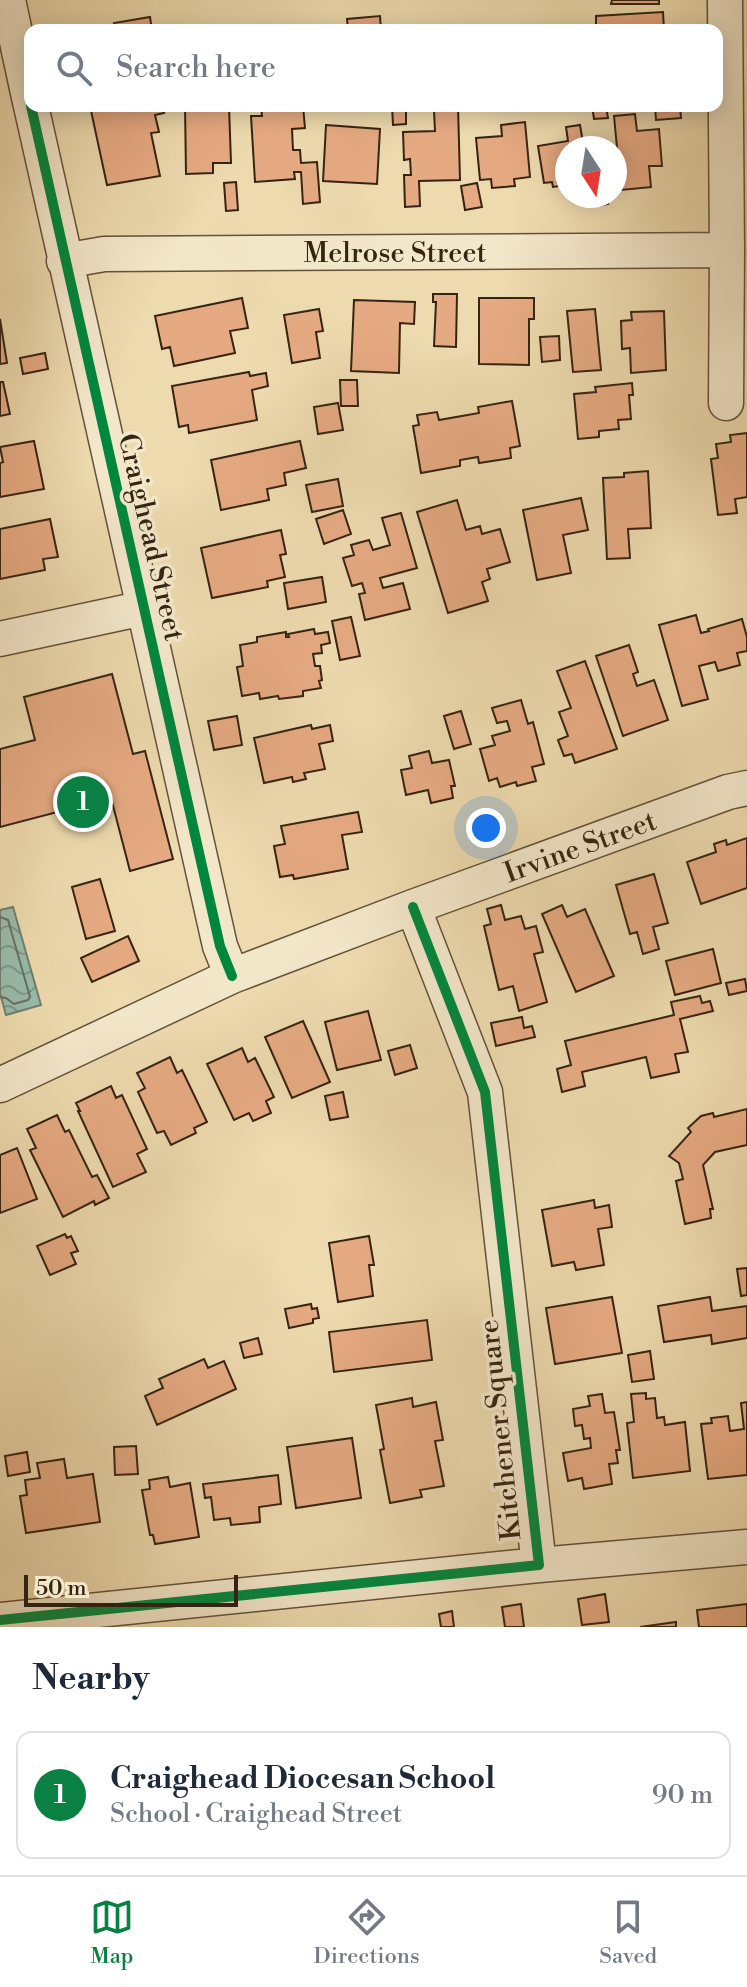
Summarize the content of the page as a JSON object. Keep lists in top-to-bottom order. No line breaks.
{"streets":{"street":["Melrose Street","Craighead Street","Irvine Street","Kitchener Square"]},"crossings":[["Melrose Street","Craighead Street"],["Irvine Street","Kitchener Square"]],"scale_bar":"50 m","north":"bottom","page":{"search":"Search here","pins":"1","scale":"50 m","heading":"Nearby","list":[{"mark":"1","name":"Craighead Diocesan School","note":"School · Craighead Street","value":"90 m"}],"nav":["Map","Directions","Saved"]}}
